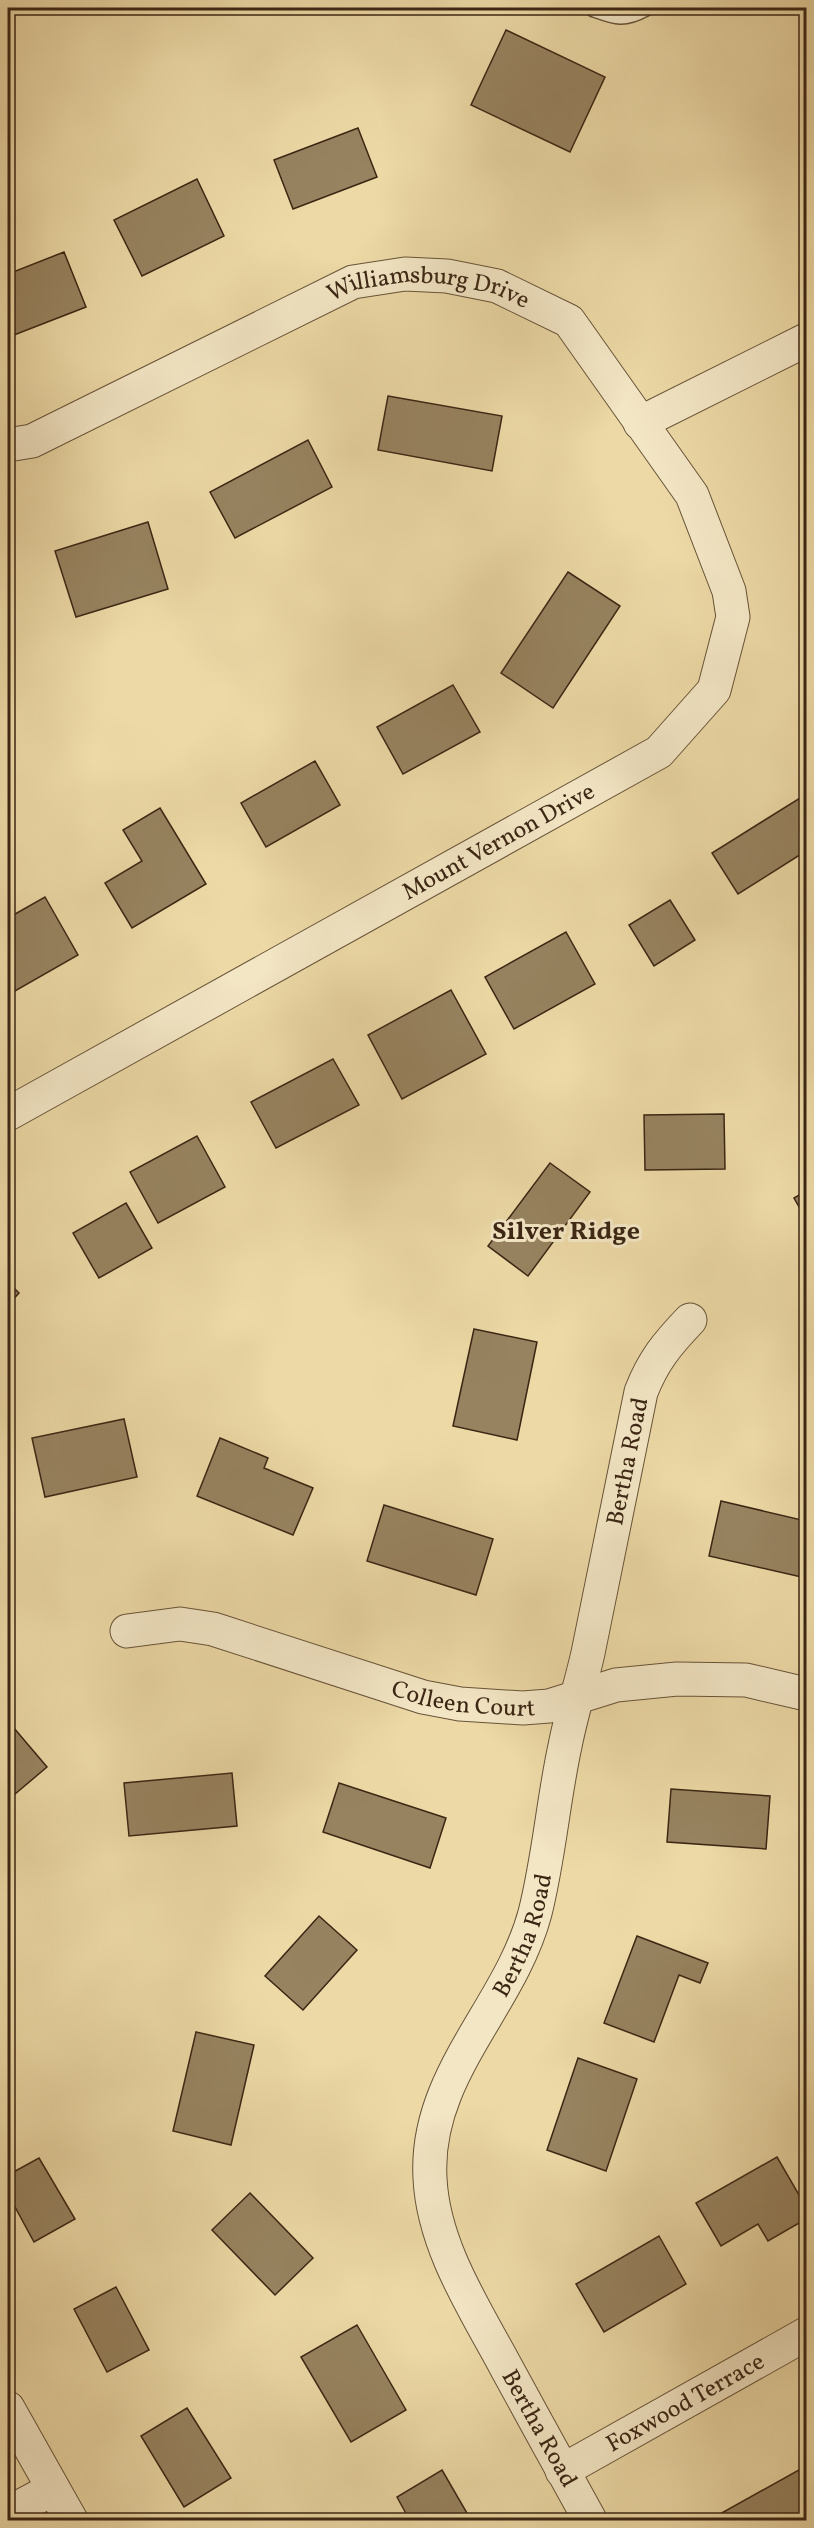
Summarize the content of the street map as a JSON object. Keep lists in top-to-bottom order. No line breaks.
{"streets":{"street":["Williamsburg Drive","Mount Vernon Drive","Bertha Road","Colleen Court","Foxwood Terrace"]},"crossings":[["Williamsburg Drive","Mount Vernon Drive"],["Bertha Road","Colleen Court"],["Bertha Road","Foxwood Terrace"]],"districts":["Silver Ridge"]}
